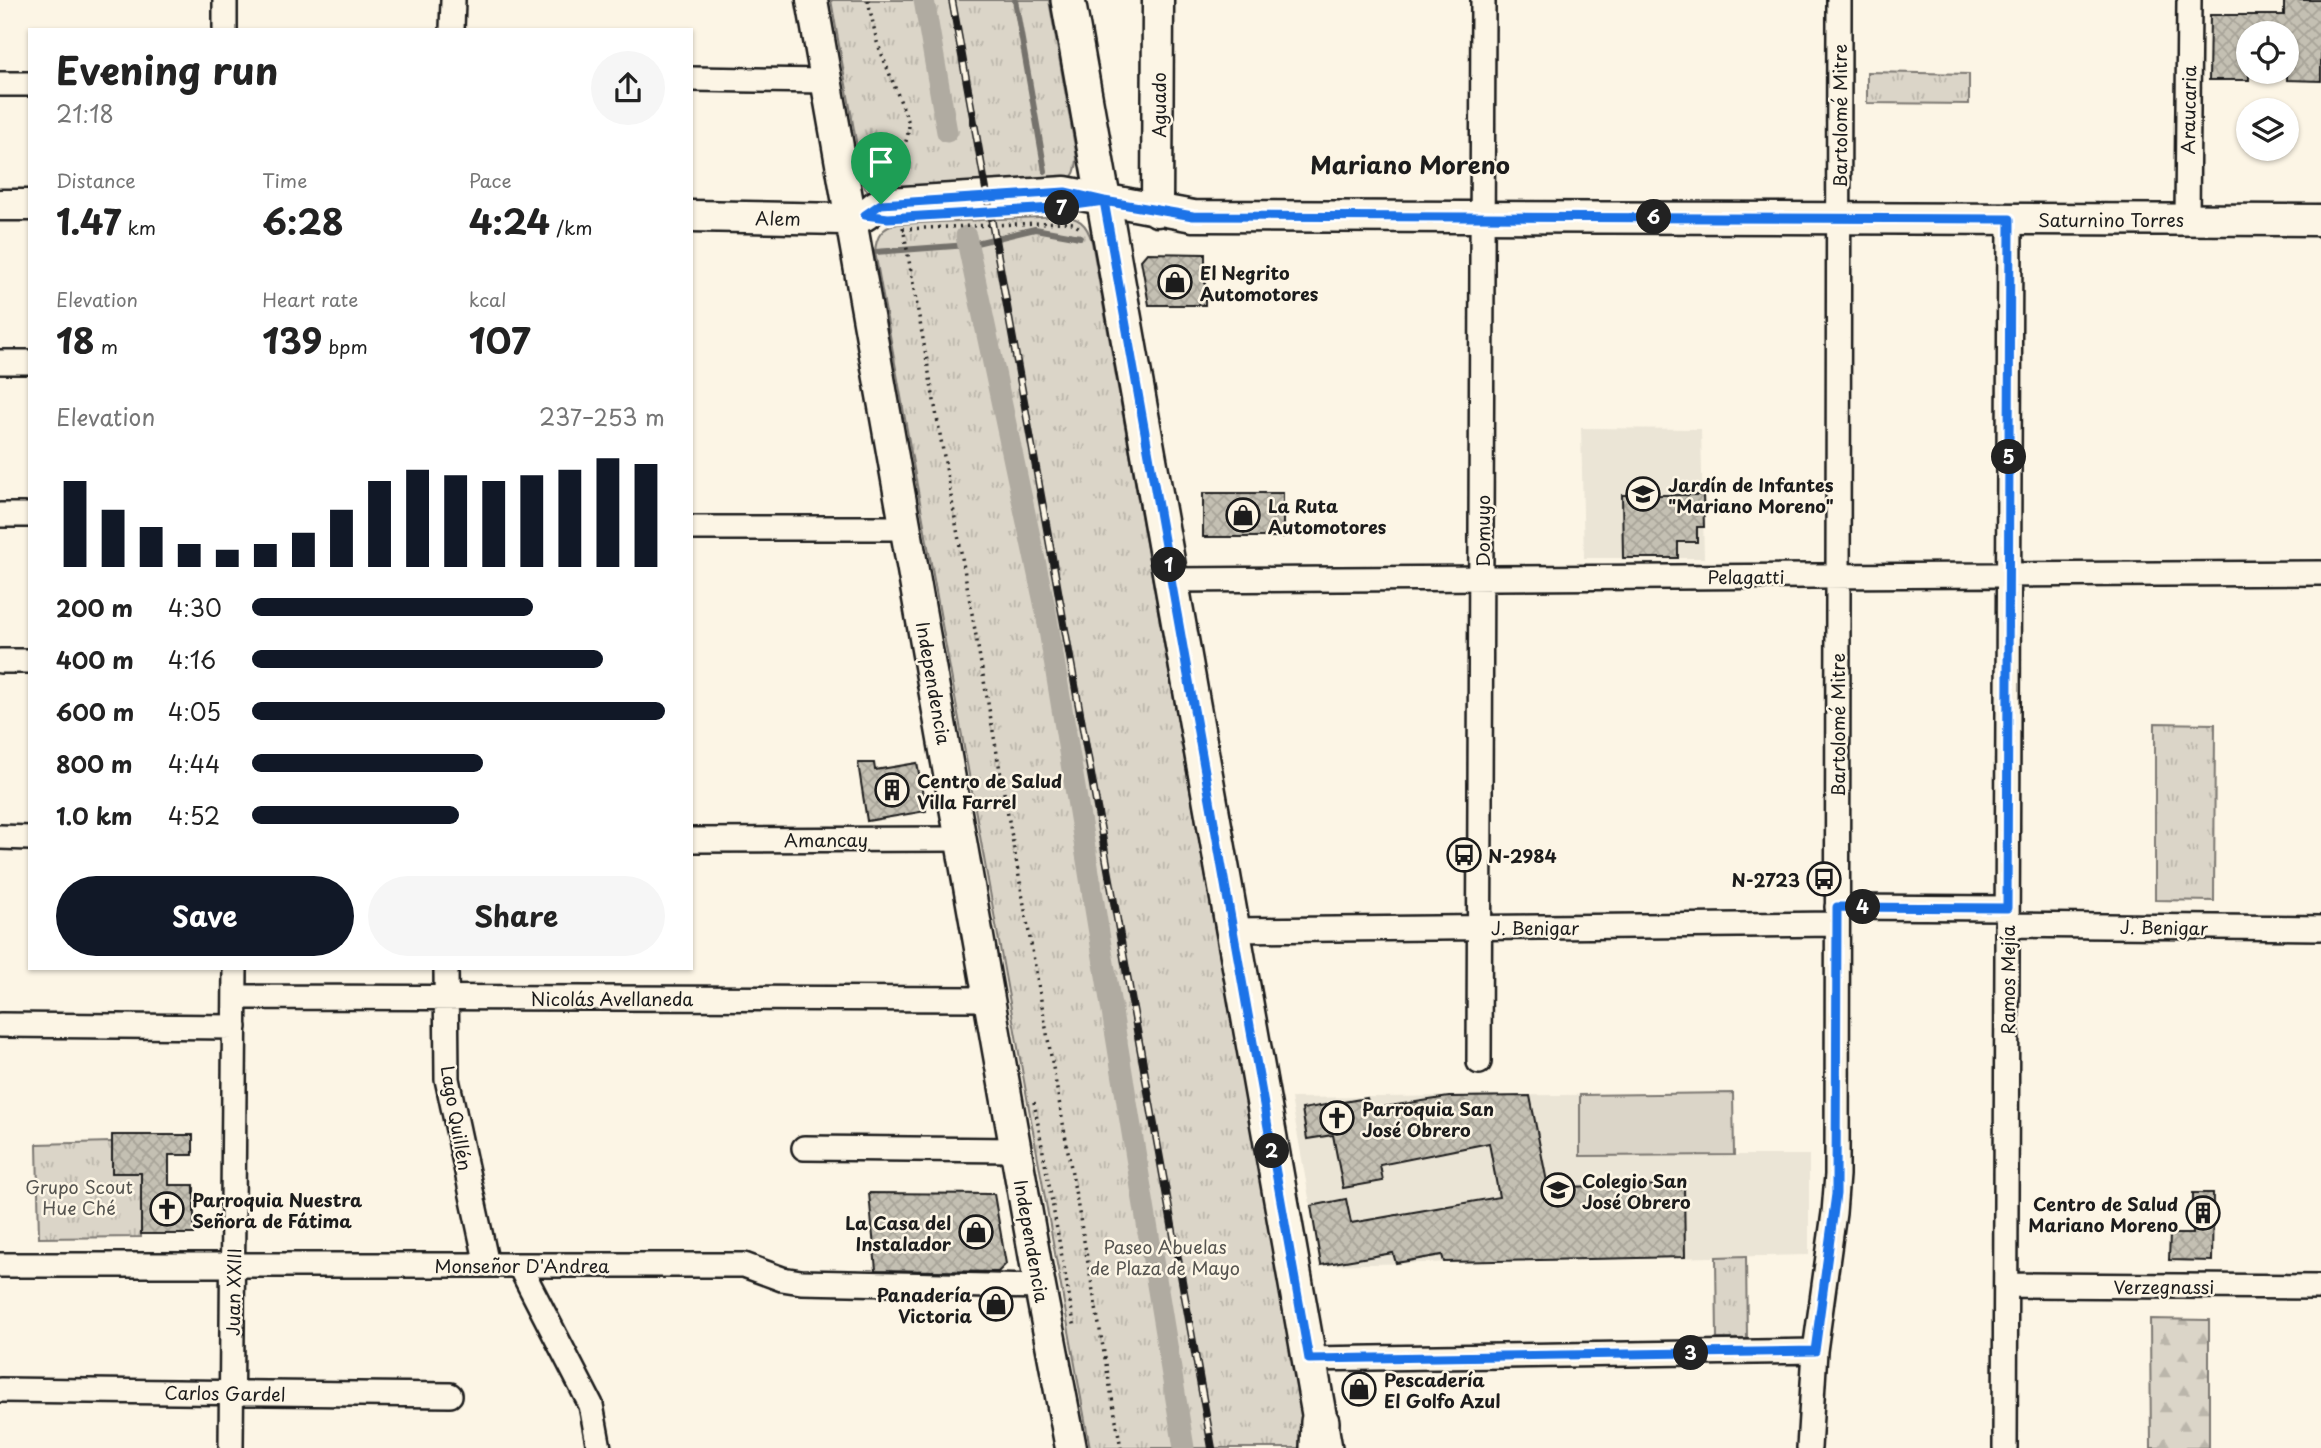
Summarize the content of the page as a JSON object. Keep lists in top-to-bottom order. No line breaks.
{"streets":{"street":["Aguado","Araucaria","Bartolomé Mitre","Alem","Saturnino Torres","Domuyo","Pelagatti","Independencia","Amancay","J. Benigar","Ramos Mejía","Nicolás Avellaneda","Lago Quillén","Monseñor D'Andrea","Verzegnassi","Juan XXIII","Carlos Gardel"]},"crossings":[["Aguado","Saturnino Torres"],["Araucaria","Saturnino Torres"],["Bartolomé Mitre","Saturnino Torres"],["Bartolomé Mitre","Pelagatti"],["Bartolomé Mitre","J. Benigar"],["Alem","Saturnino Torres"],["Alem","Independencia"],["Saturnino Torres","Domuyo"],["Saturnino Torres","Ramos Mejía"],["Domuyo","Pelagatti"],["Domuyo","J. Benigar"],["Pelagatti","Ramos Mejía"],["Independencia","Amancay"],["Independencia","Nicolás Avellaneda"],["Independencia","Monseñor D'Andrea"],["J. Benigar","Ramos Mejía"],["Ramos Mejía","Verzegnassi"],["Nicolás Avellaneda","Lago Quillén"],["Nicolás Avellaneda","Juan XXIII"],["Lago Quillén","Monseñor D'Andrea"],["Monseñor D'Andrea","Juan XXIII"],["Juan XXIII","Carlos Gardel"]],"districts":["Mariano Moreno"],"parks":["Grupo Scout Hue Ché","Paseo Abuelas de Plaza de Mayo"],"places":{"shop":["El Negrito Automotores","La Ruta Automotores","La Casa del Instalador","Panadería Victoria","Pescadería El Golfo Azul"],"school or university":["Jardín de Infantes \"Mariano Moreno\"","Colegio San José Obrero"],"building":["Centro de Salud Villa Farrel","Centro de Salud Mariano Moreno"],"bus stop":["N-2984","N-2723"],"church":["Parroquia San José Obrero","Parroquia Nuestra Señora de Fátima"]},"page":{"heading":["Evening run","21:18"],"stats":[["Distance","1.47 km"],["Time","6:28"],["Pace","4:24 /km"],["Elevation","18 m"],["Heart rate","139 bpm"],["kcal","107"]],"pins":["7","6","5","1","4","2","3"],"chart":["Elevation","237–253 m"],"list":[{"name":"200 m","note":"4:30"},{"name":"400 m","note":"4:16"},{"name":"600 m","note":"4:05"},{"name":"800 m","note":"4:44"},{"name":"1.0 km","note":"4:52"}],"buttons":["Save","Share"]}}
